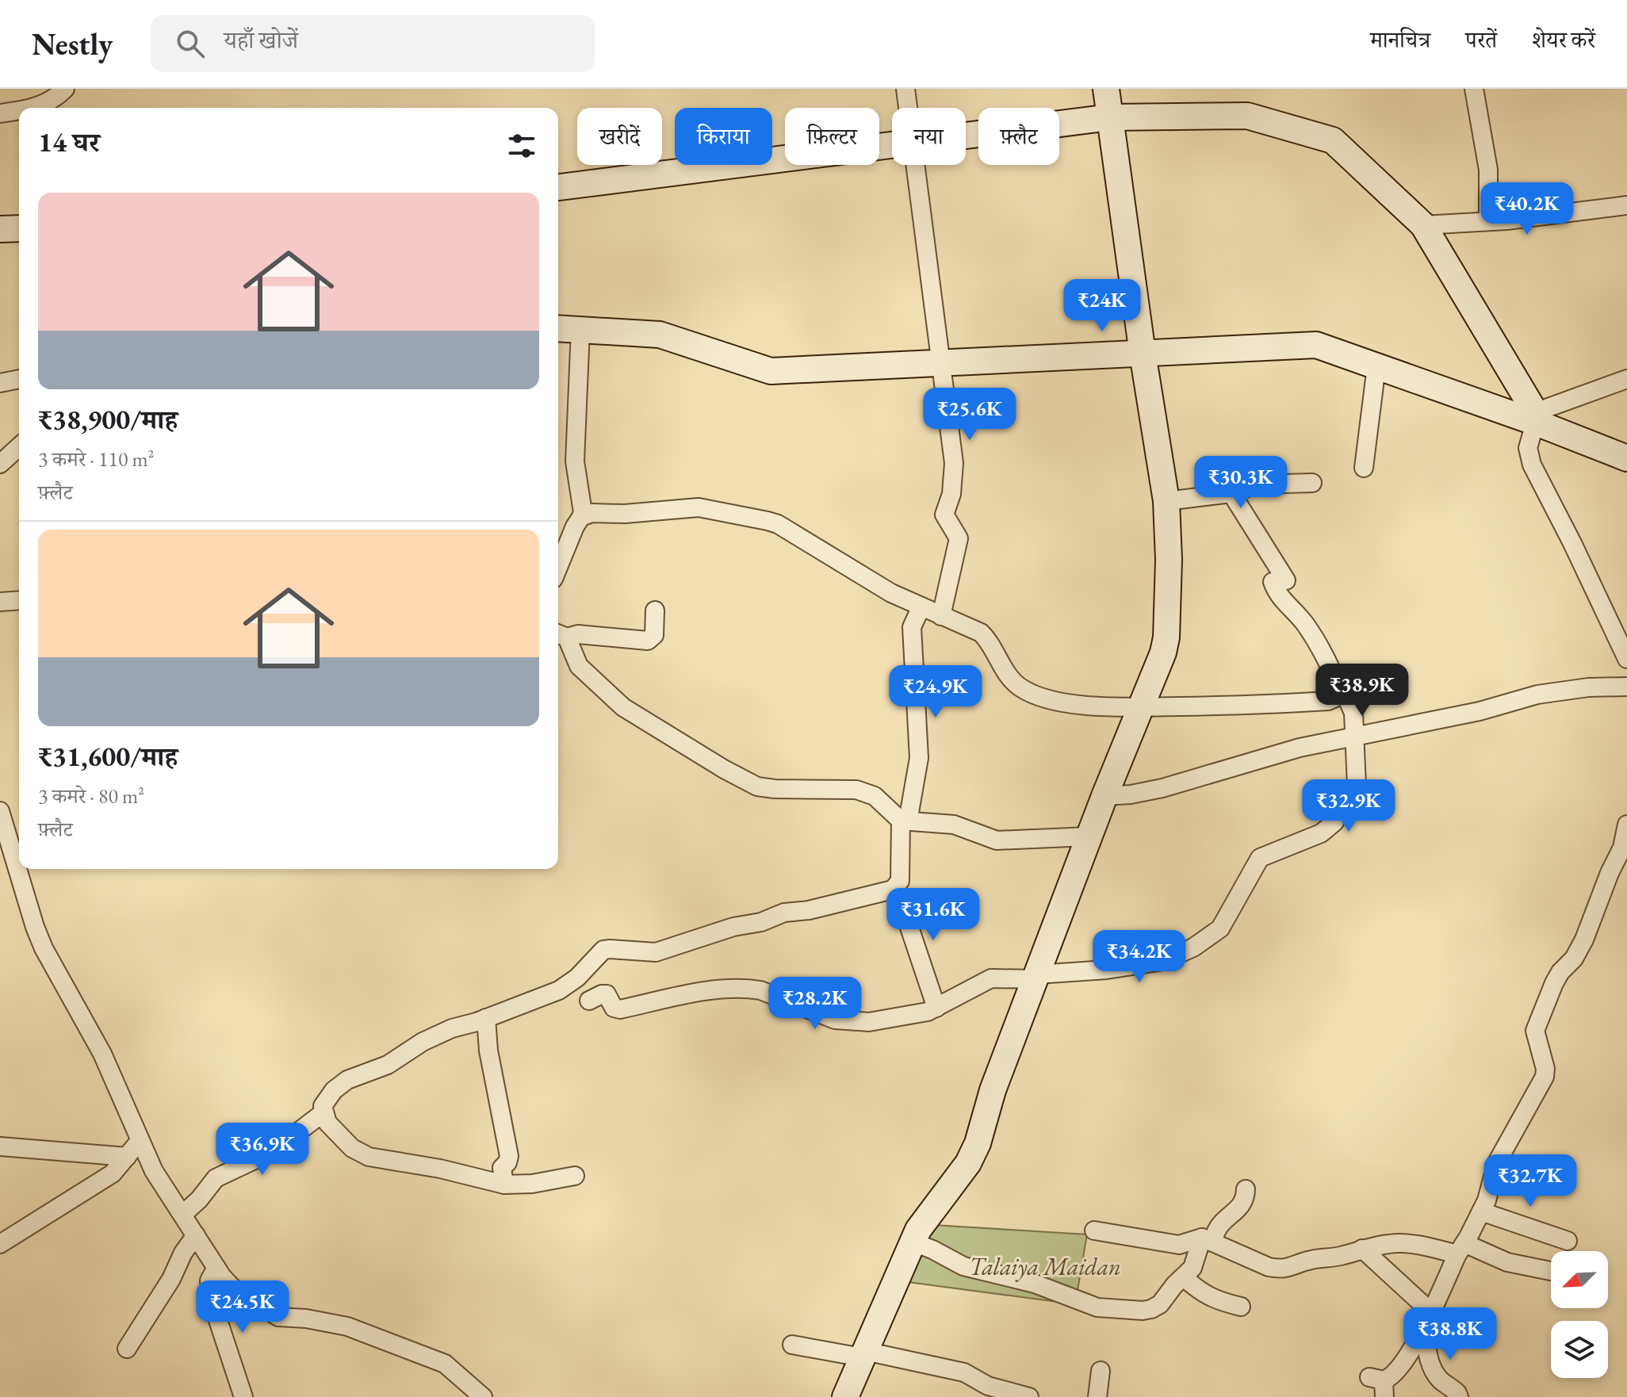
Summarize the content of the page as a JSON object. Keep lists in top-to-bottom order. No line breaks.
{"parks":["Talaiya Maidan"],"north":"bottom left","page":{"header":"Nestly","search":"यहाँ खोजें","nav":["मानचित्र","परतें","शेयर करें"],"chip":["खरीदें","किराया","फ़िल्टर","नया","फ़्लैट"],"heading":"14 घर","price":["₹40.2K","₹24K","₹25.6K","₹30.3K","₹38.9K","₹24.9K","₹32.9K","₹31.6K","₹34.2K","₹28.2K","₹36.9K","₹32.7K","₹24.5K","₹38.8K"],"list":[{"name":"₹38,900/माह","note":"3 कमरे · 110 m² · फ़्लैट"},{"name":"₹31,600/माह","note":"3 कमरे · 80 m² · फ़्लैट"}]}}
